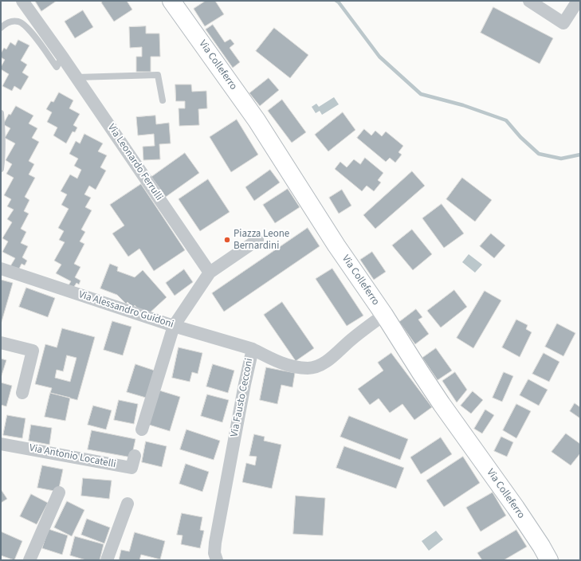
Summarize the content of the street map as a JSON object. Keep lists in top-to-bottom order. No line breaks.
{"streets":{"street":["Via Colleferro","Via Leonardo Ferrulli","Via Alessandro Guidoni","Via Fausto Cecconi","Via Antonio Locatelli"]},"crossings":[["Via Colleferro","Via Fausto Cecconi"],["Via Alessandro Guidoni","Via Fausto Cecconi"]],"places":["Piazza Leone Bernardini"]}
